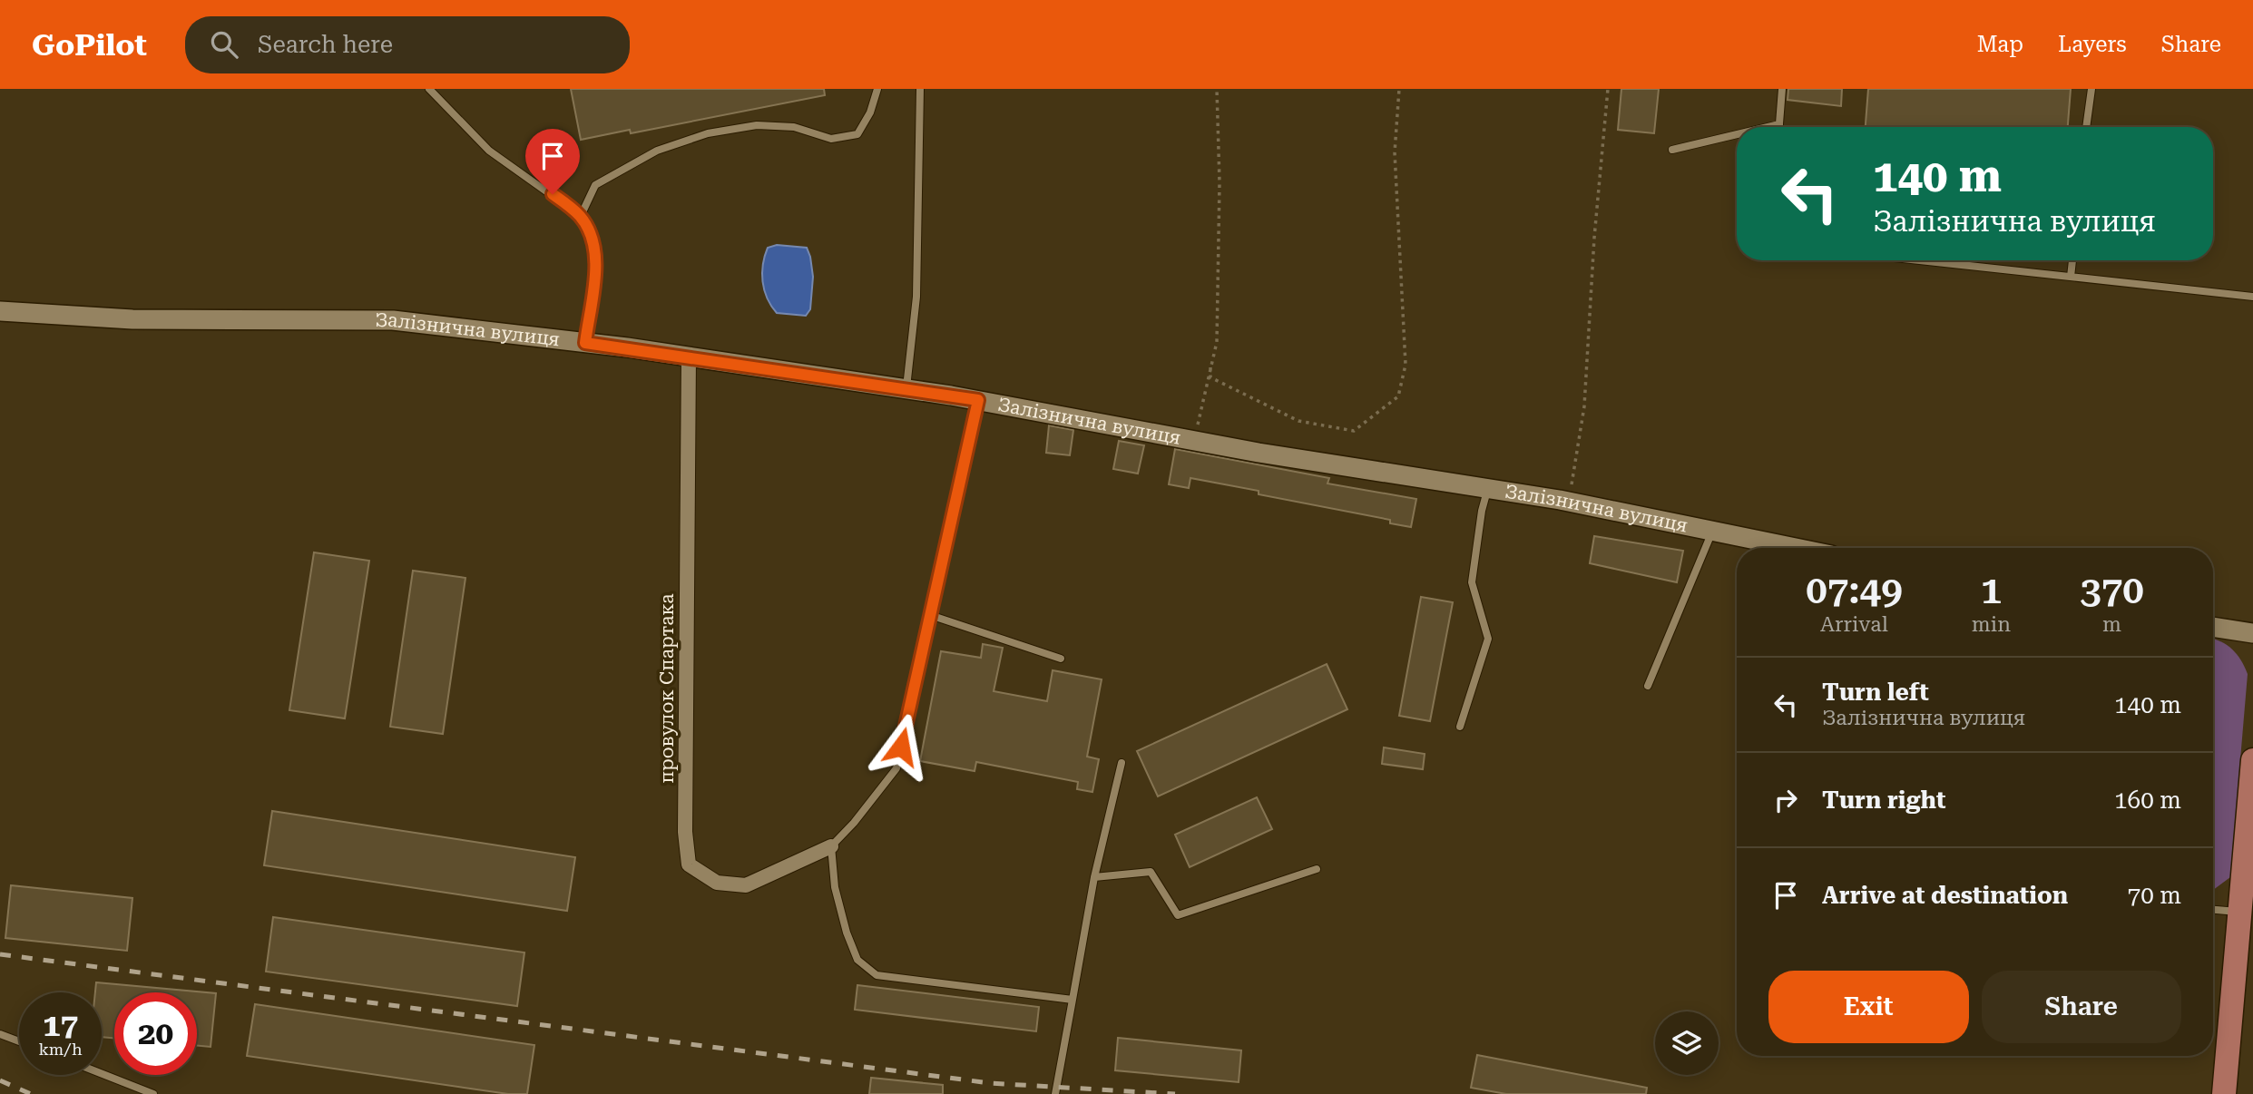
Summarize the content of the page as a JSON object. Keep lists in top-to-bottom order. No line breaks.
{"streets":{"street":["Залізнична вулиця","провулок Спартака"]},"crossings":[["Залізнична вулиця","провулок Спартака"]],"page":{"header":"GoPilot","search":"Search here","nav":["Map","Layers","Share"],"turn":["140 m","Залізнична вулиця"],"eta":["07:49","Arrival","1","min","370","m"],"list":[{"name":"Turn left","note":"Залізнична вулиця","value":"140 m"},{"name":"Turn right","value":"160 m"},{"name":"Arrive at destination","value":"70 m"}],"buttons":["Exit","Share"],"speed":"17 km/h","limit":"20"}}
